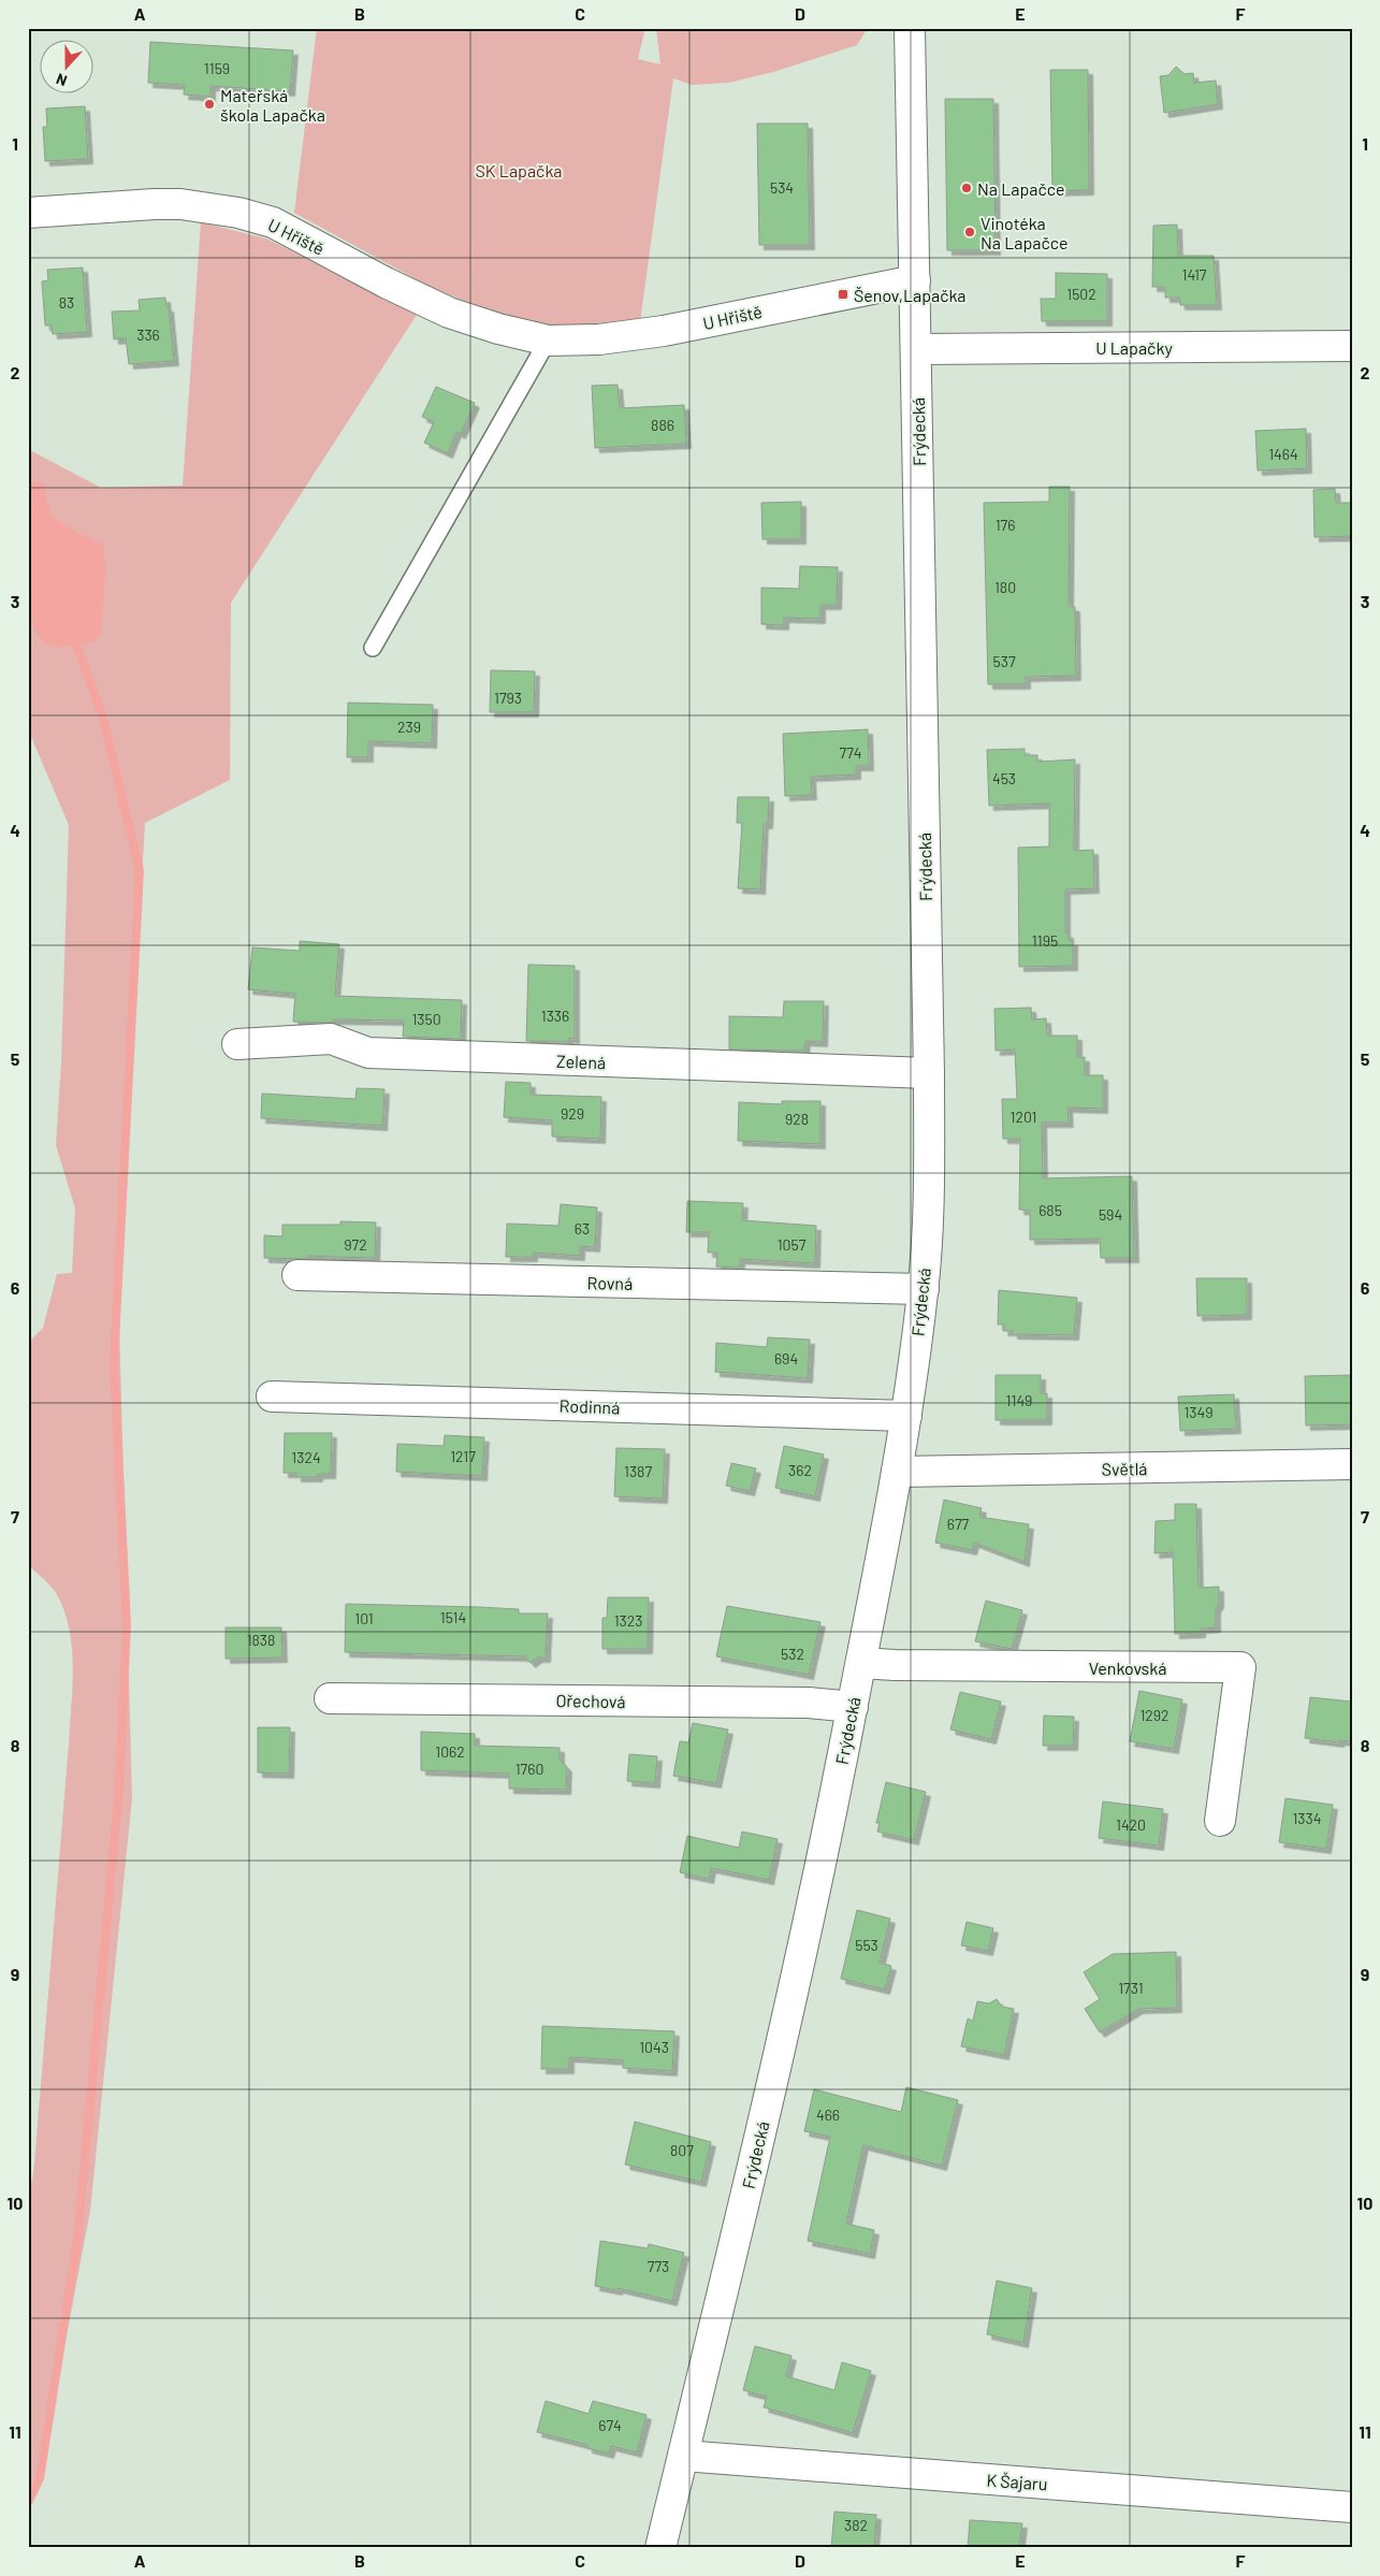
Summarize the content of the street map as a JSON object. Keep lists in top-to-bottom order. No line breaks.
{"streets":{"street":["U Hřiště","U Lapačky","Frýdecká","Zelená","Rovná","Rodinná","Světlá","Venkovská","Ořechová","K Šajaru"]},"crossings":[["U Hřiště","Frýdecká"],["U Lapačky","Frýdecká"],["Frýdecká","Zelená"],["Frýdecká","Rovná"],["Frýdecká","Rodinná"],["Frýdecká","Světlá"],["Frýdecká","Venkovská"],["Frýdecká","Ořechová"],["Frýdecká","K Šajaru"]],"parks":["SK Lapačka"],"places":{"other":["Mateřská škola Lapačka","Na Lapačce","Vinotéka Na Lapačce"],"transit":["Šenov,Lapačka"]},"house_numbers":["1159","534","1417","1502","83","336","886","1464","176","180","537","1793","239","774","453","1195","1336","1350","929","1201","928","685","594","63","972","1057","694","1149","1349","1217","1324","362","1387","677","1514","101","1323","1838","532","1292","1062","1760","1334","1420","553","1731","1043","466","807","773","674","382"],"north":"bottom","grid":{"columns":["A","B","C","D","E","F"],"rows":["1","2","3","4","5","6","7","8","9","10","11"]}}
